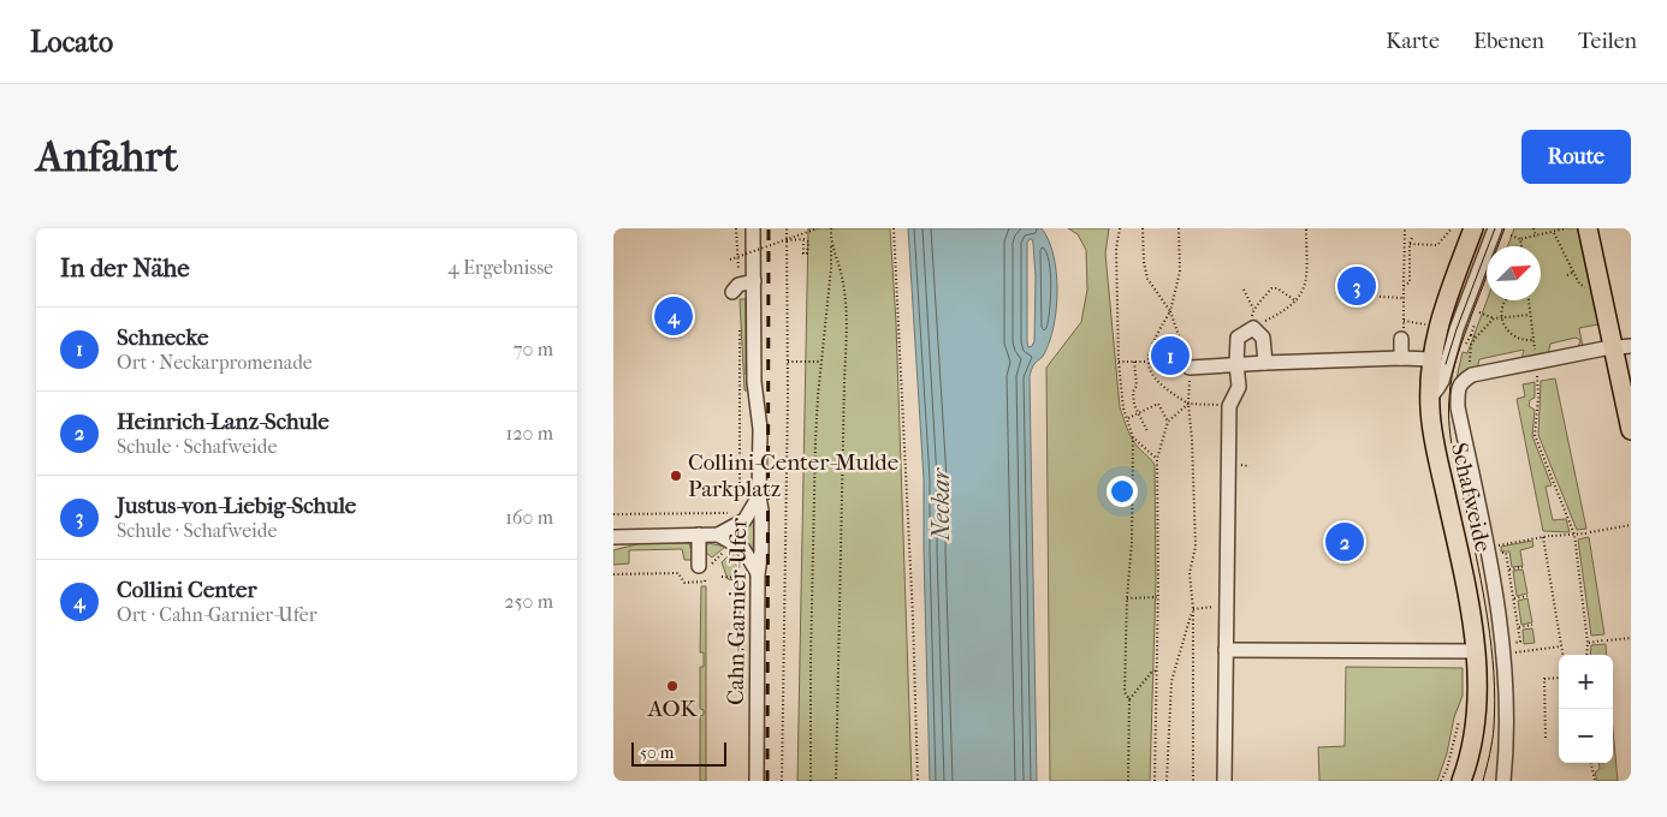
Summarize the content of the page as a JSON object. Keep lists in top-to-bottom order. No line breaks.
{"streets":{"main road":["Schafweide"],"street":["Cahn-Garnier-Ufer"]},"water":["Neckar"],"places":["Collini-Center-Mulde Parkplatz","AOK"],"scale_bar":"50 m","north":"top right","page":{"header":"Locato","nav":["Karte","Ebenen","Teilen"],"buttons":"Route","title":"Anfahrt","heading":["In der Nähe","4 Ergebnisse"],"pins":["3","4","1","2"],"list":[{"mark":"1","name":"Schnecke","note":"Ort · Neckarpromenade","value":"70 m"},{"mark":"2","name":"Heinrich-Lanz-Schule","note":"Schule · Schafweide","value":"120 m"},{"mark":"3","name":"Justus-von-Liebig-Schule","note":"Schule · Schafweide","value":"160 m"},{"mark":"4","name":"Collini Center","note":"Ort · Cahn-Garnier-Ufer","value":"250 m"}],"map_buttons":["+","−"],"scale":"50 m"}}
